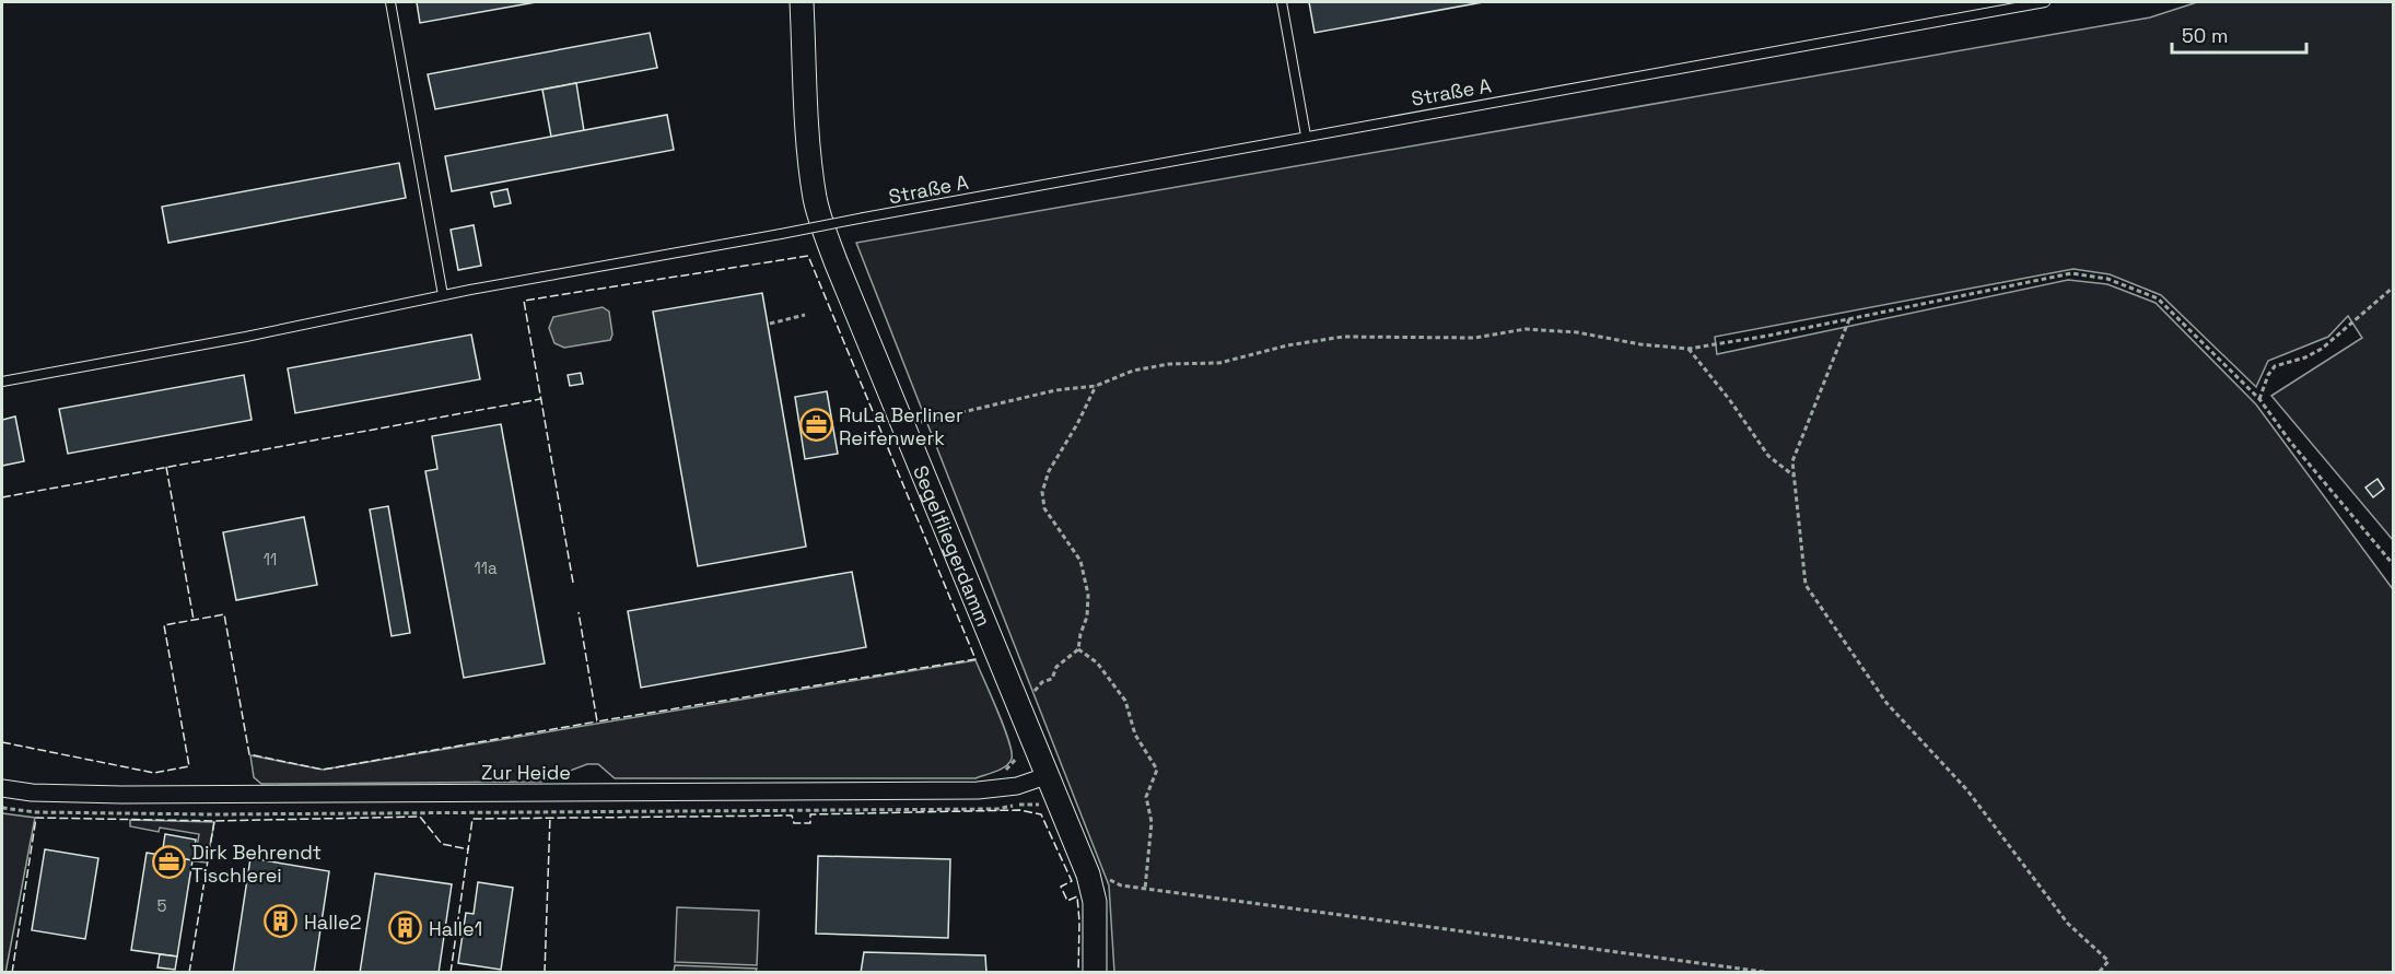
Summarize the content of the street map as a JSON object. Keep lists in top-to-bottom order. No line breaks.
{"streets":{"street":["Segelfliegerdamm","Zur Heide"],"lane":["Straße A"]},"crossings":[["Segelfliegerdamm","Zur Heide"]],"places":{"office":["RuLa Berliner Reifenwerk","Dirk Behrendt Tischlerei"],"building":["Halle2","Halle1"]},"house_numbers":["11","11a","5"],"scale_bar":"50 m"}
